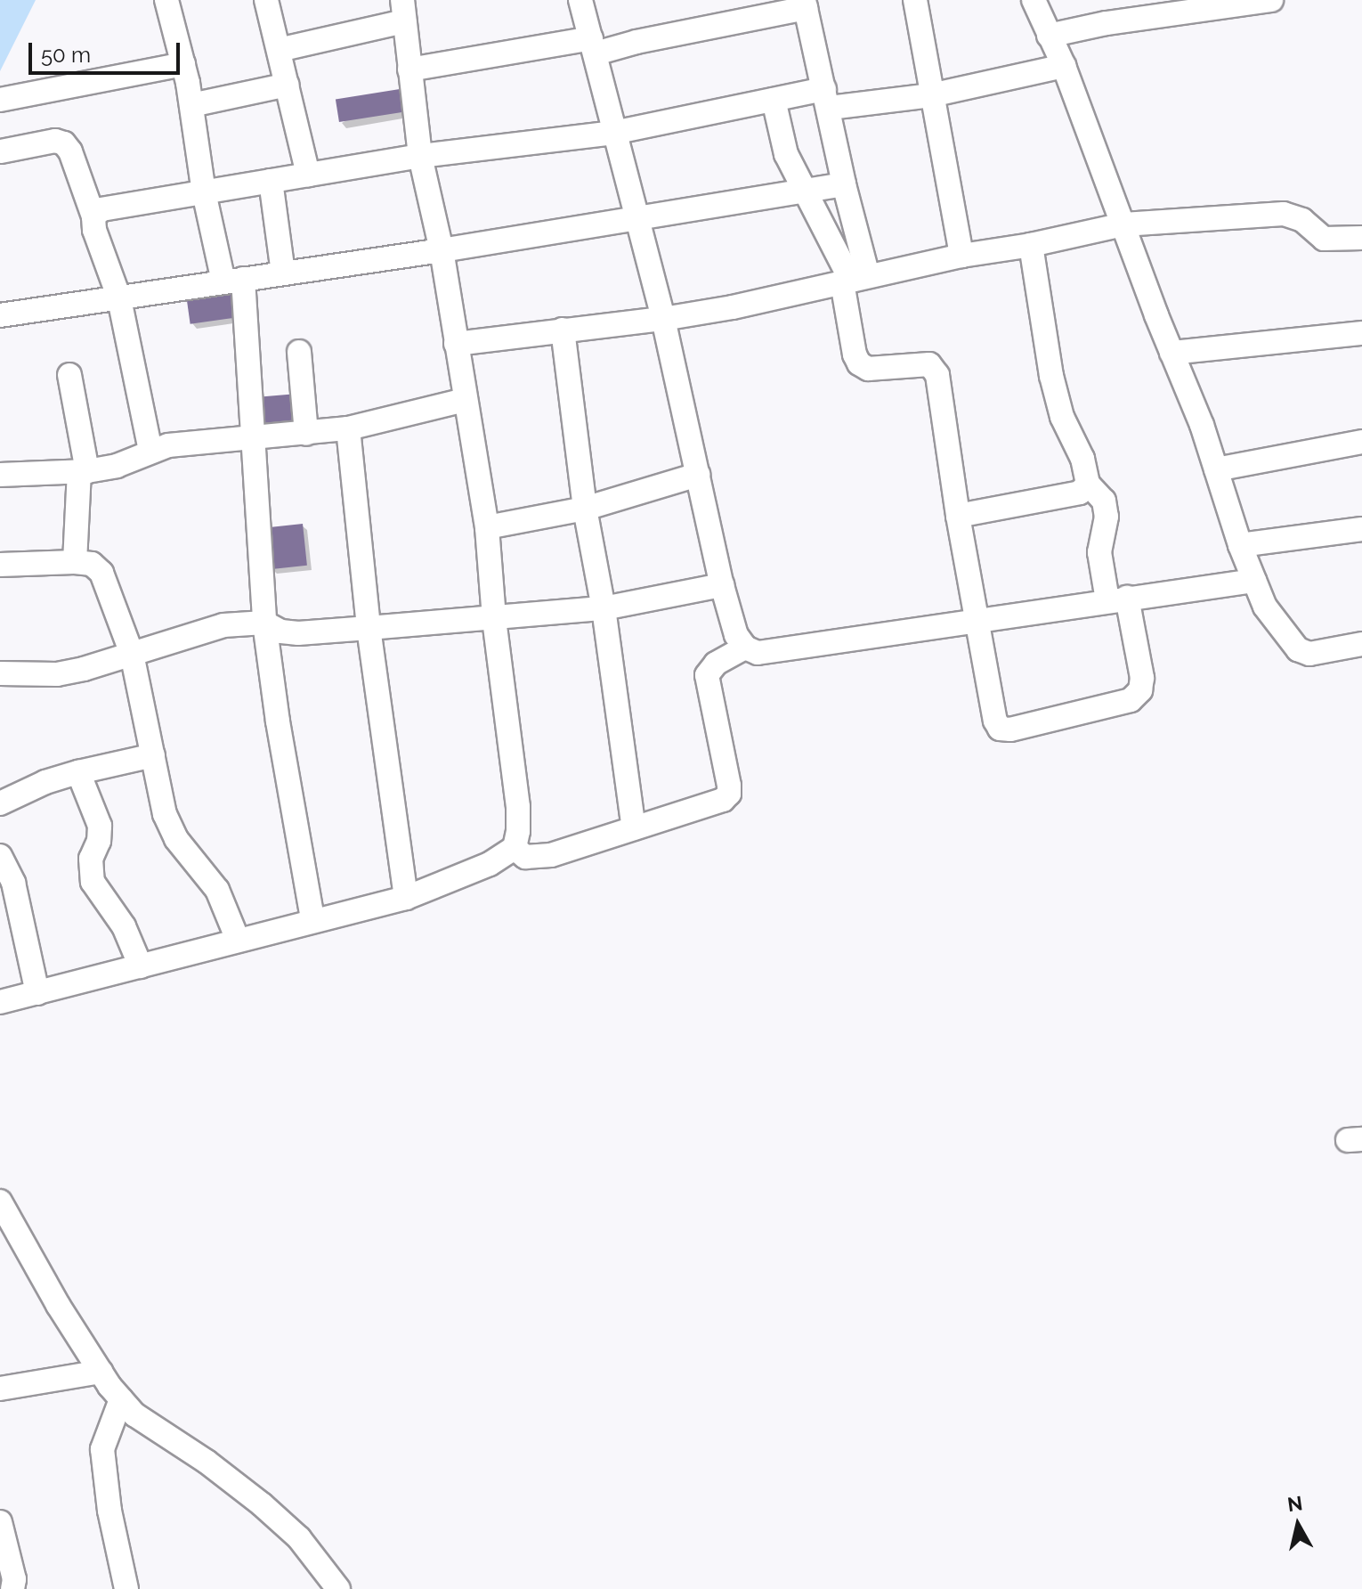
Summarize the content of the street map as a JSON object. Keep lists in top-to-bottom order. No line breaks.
{"scale_bar":"50 m","north":"top"}
